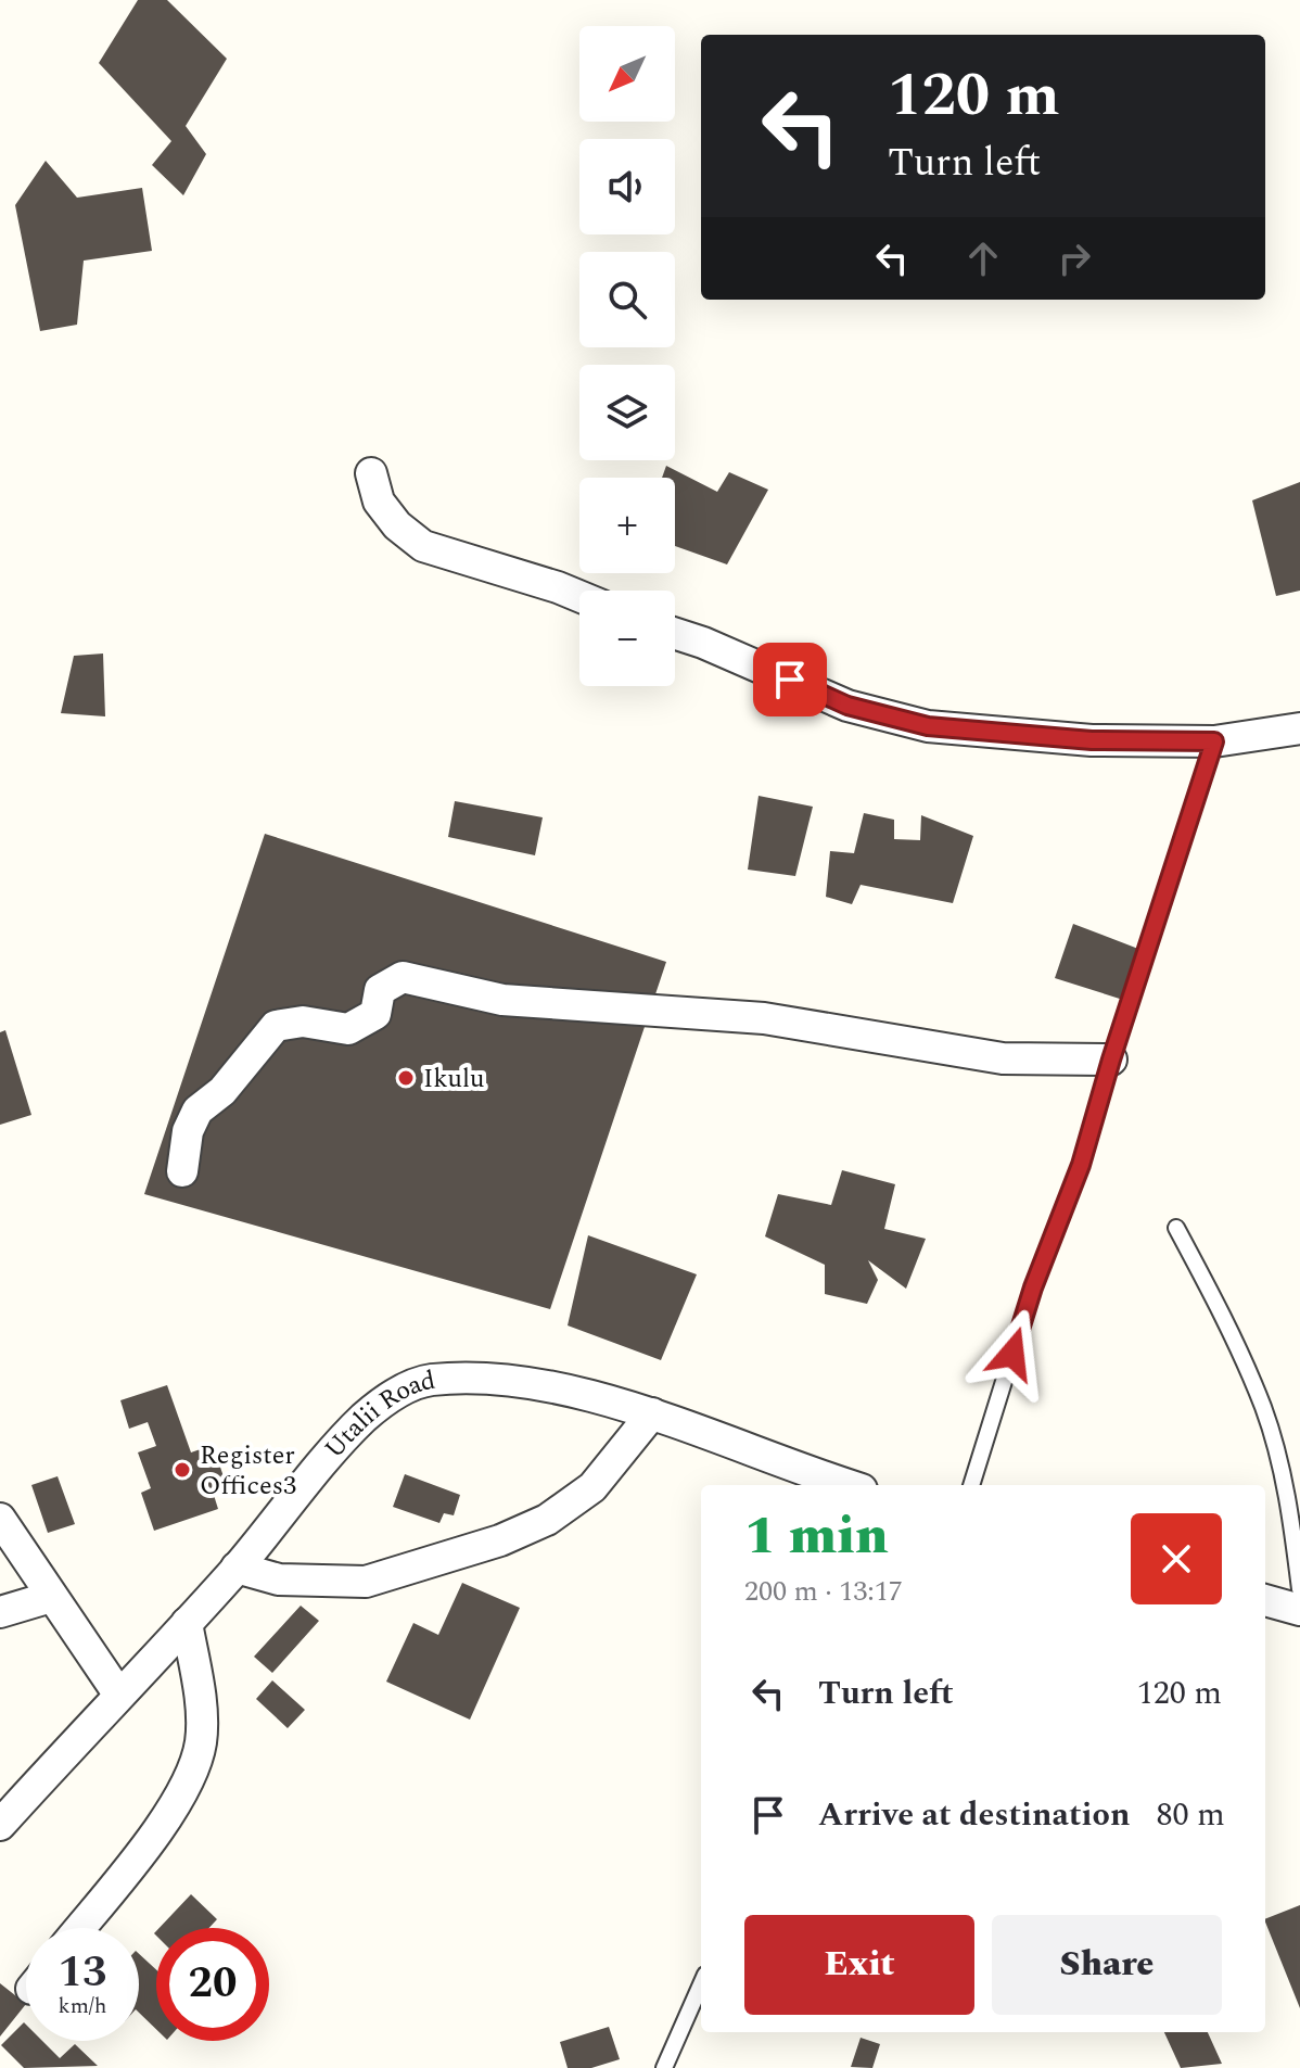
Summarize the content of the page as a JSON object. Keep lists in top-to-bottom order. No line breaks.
{"streets":{"street":["Utalii Road"]},"places":["Ikulu","Register Offices3"],"north":"bottom left","page":{"map_buttons":["+","−"],"turn":["120 m","Turn left"],"heading":["1 min","200 m · 13:17"],"list":[{"name":"Turn left","value":"120 m"},{"name":"Arrive at destination","value":"80 m"}],"buttons":["Exit","Share"],"speed":"13 km/h","limit":"20"}}
